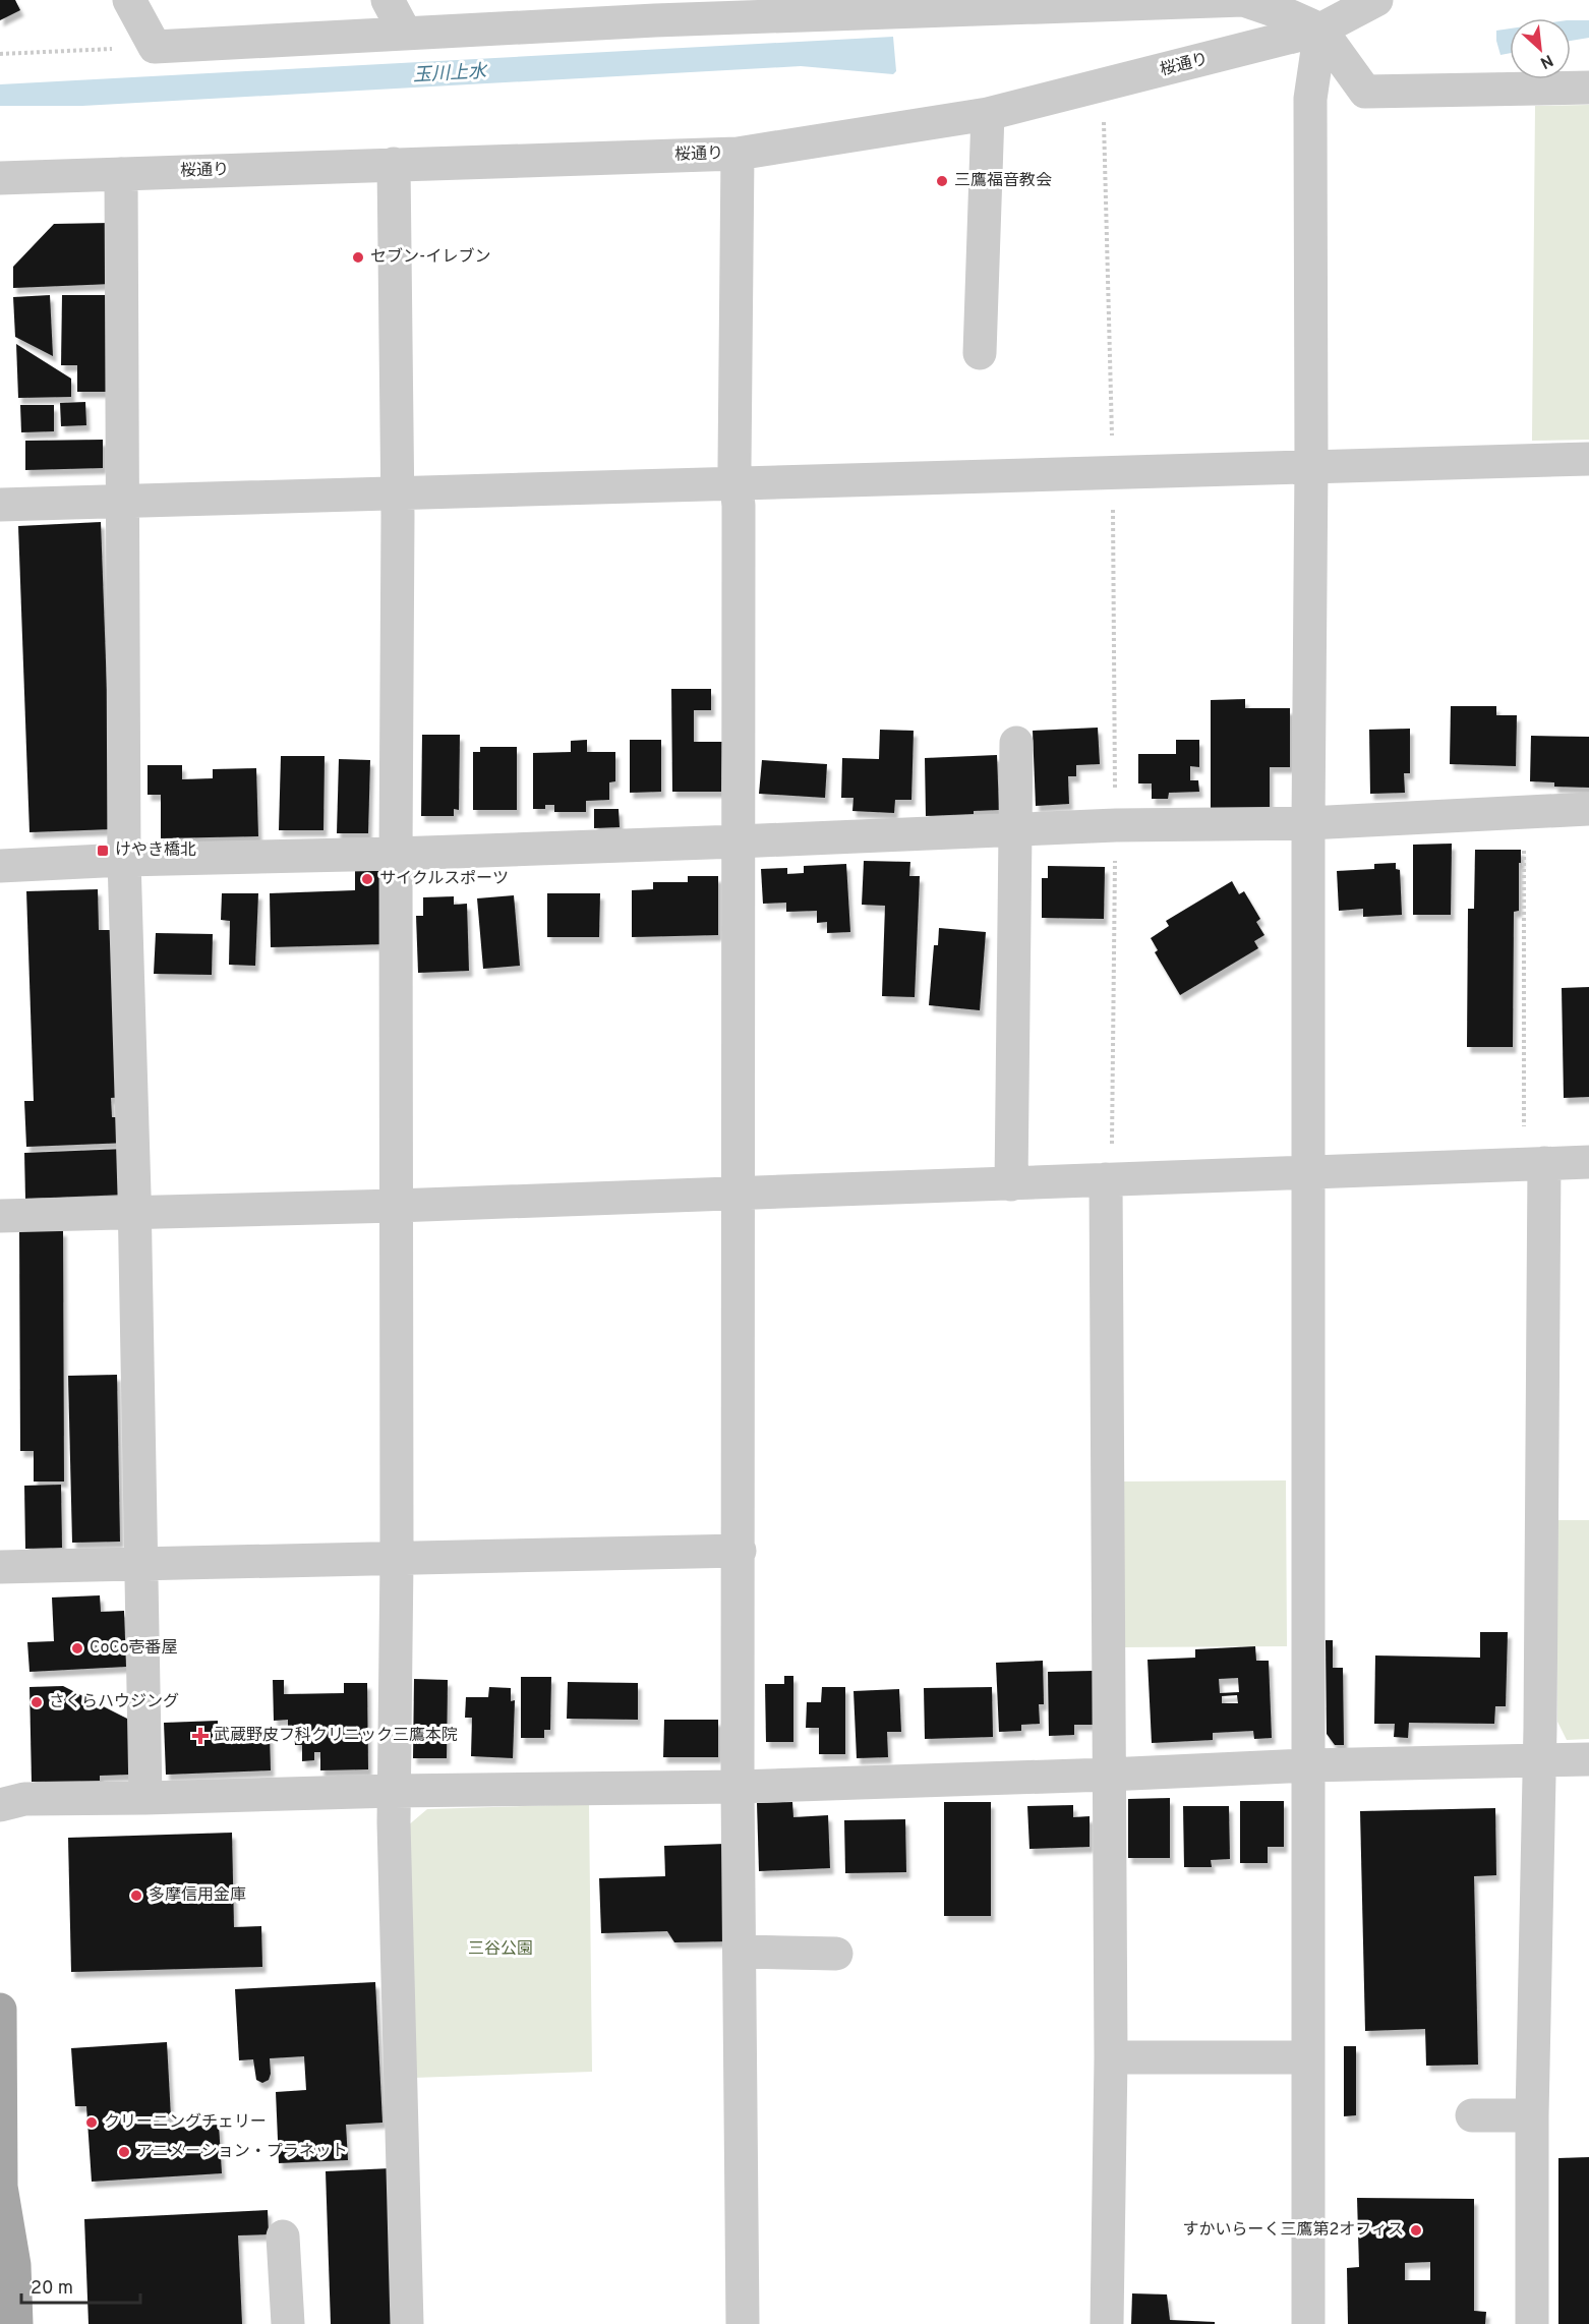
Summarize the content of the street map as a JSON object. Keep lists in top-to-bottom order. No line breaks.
{"streets":{"street":["桜通り"]},"water":["玉川上水"],"parks":["三谷公園"],"places":{"other":["三鷹福音教会","セブン-イレブン","サイクルスポーツ","CoCo壱番屋","さくらハウジング","多摩信用金庫","クリーニングチェリー","アニメ－ション・プラネット","すかいらーく三鷹第2オフィス"],"transit":["けやき橋北"],"health":["武蔵野皮フ科クリニック三鷹本院"]},"scale_bar":"20 m","north":"bottom right"}
